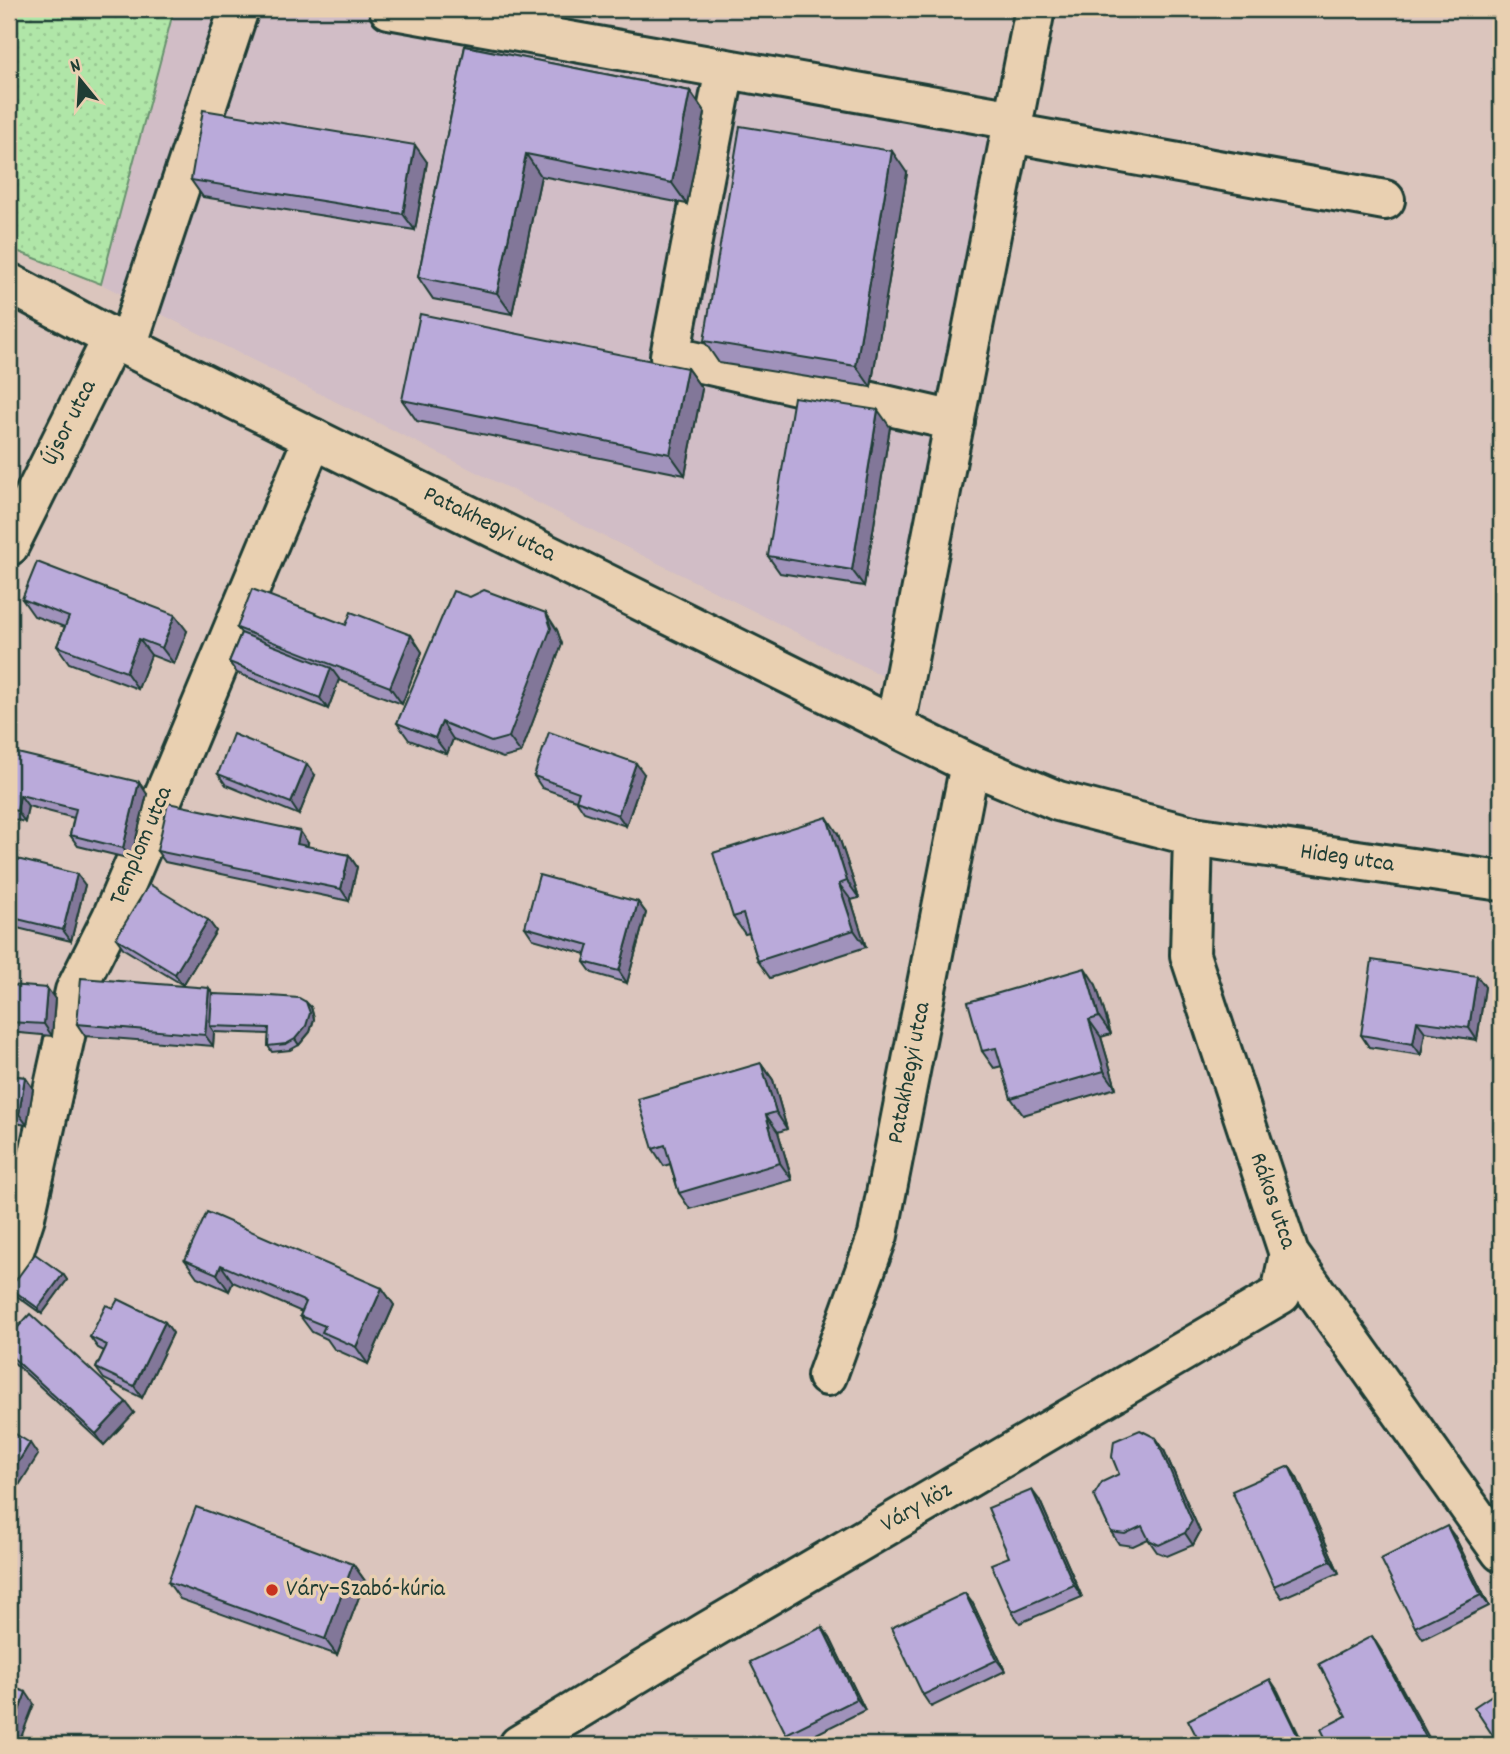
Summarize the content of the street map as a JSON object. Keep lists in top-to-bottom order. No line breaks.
{"streets":{"street":["Újsor utca","Patakhegyi utca","Templom utca","Hideg utca","Rákos utca","Váry köz"]},"crossings":[["Újsor utca","Patakhegyi utca"],["Patakhegyi utca","Templom utca"],["Patakhegyi utca","Hideg utca"],["Patakhegyi utca","Rákos utca"],["Hideg utca","Rákos utca"],["Rákos utca","Váry köz"]],"places":["Váry–Szabó-kúria"],"north":"top"}
